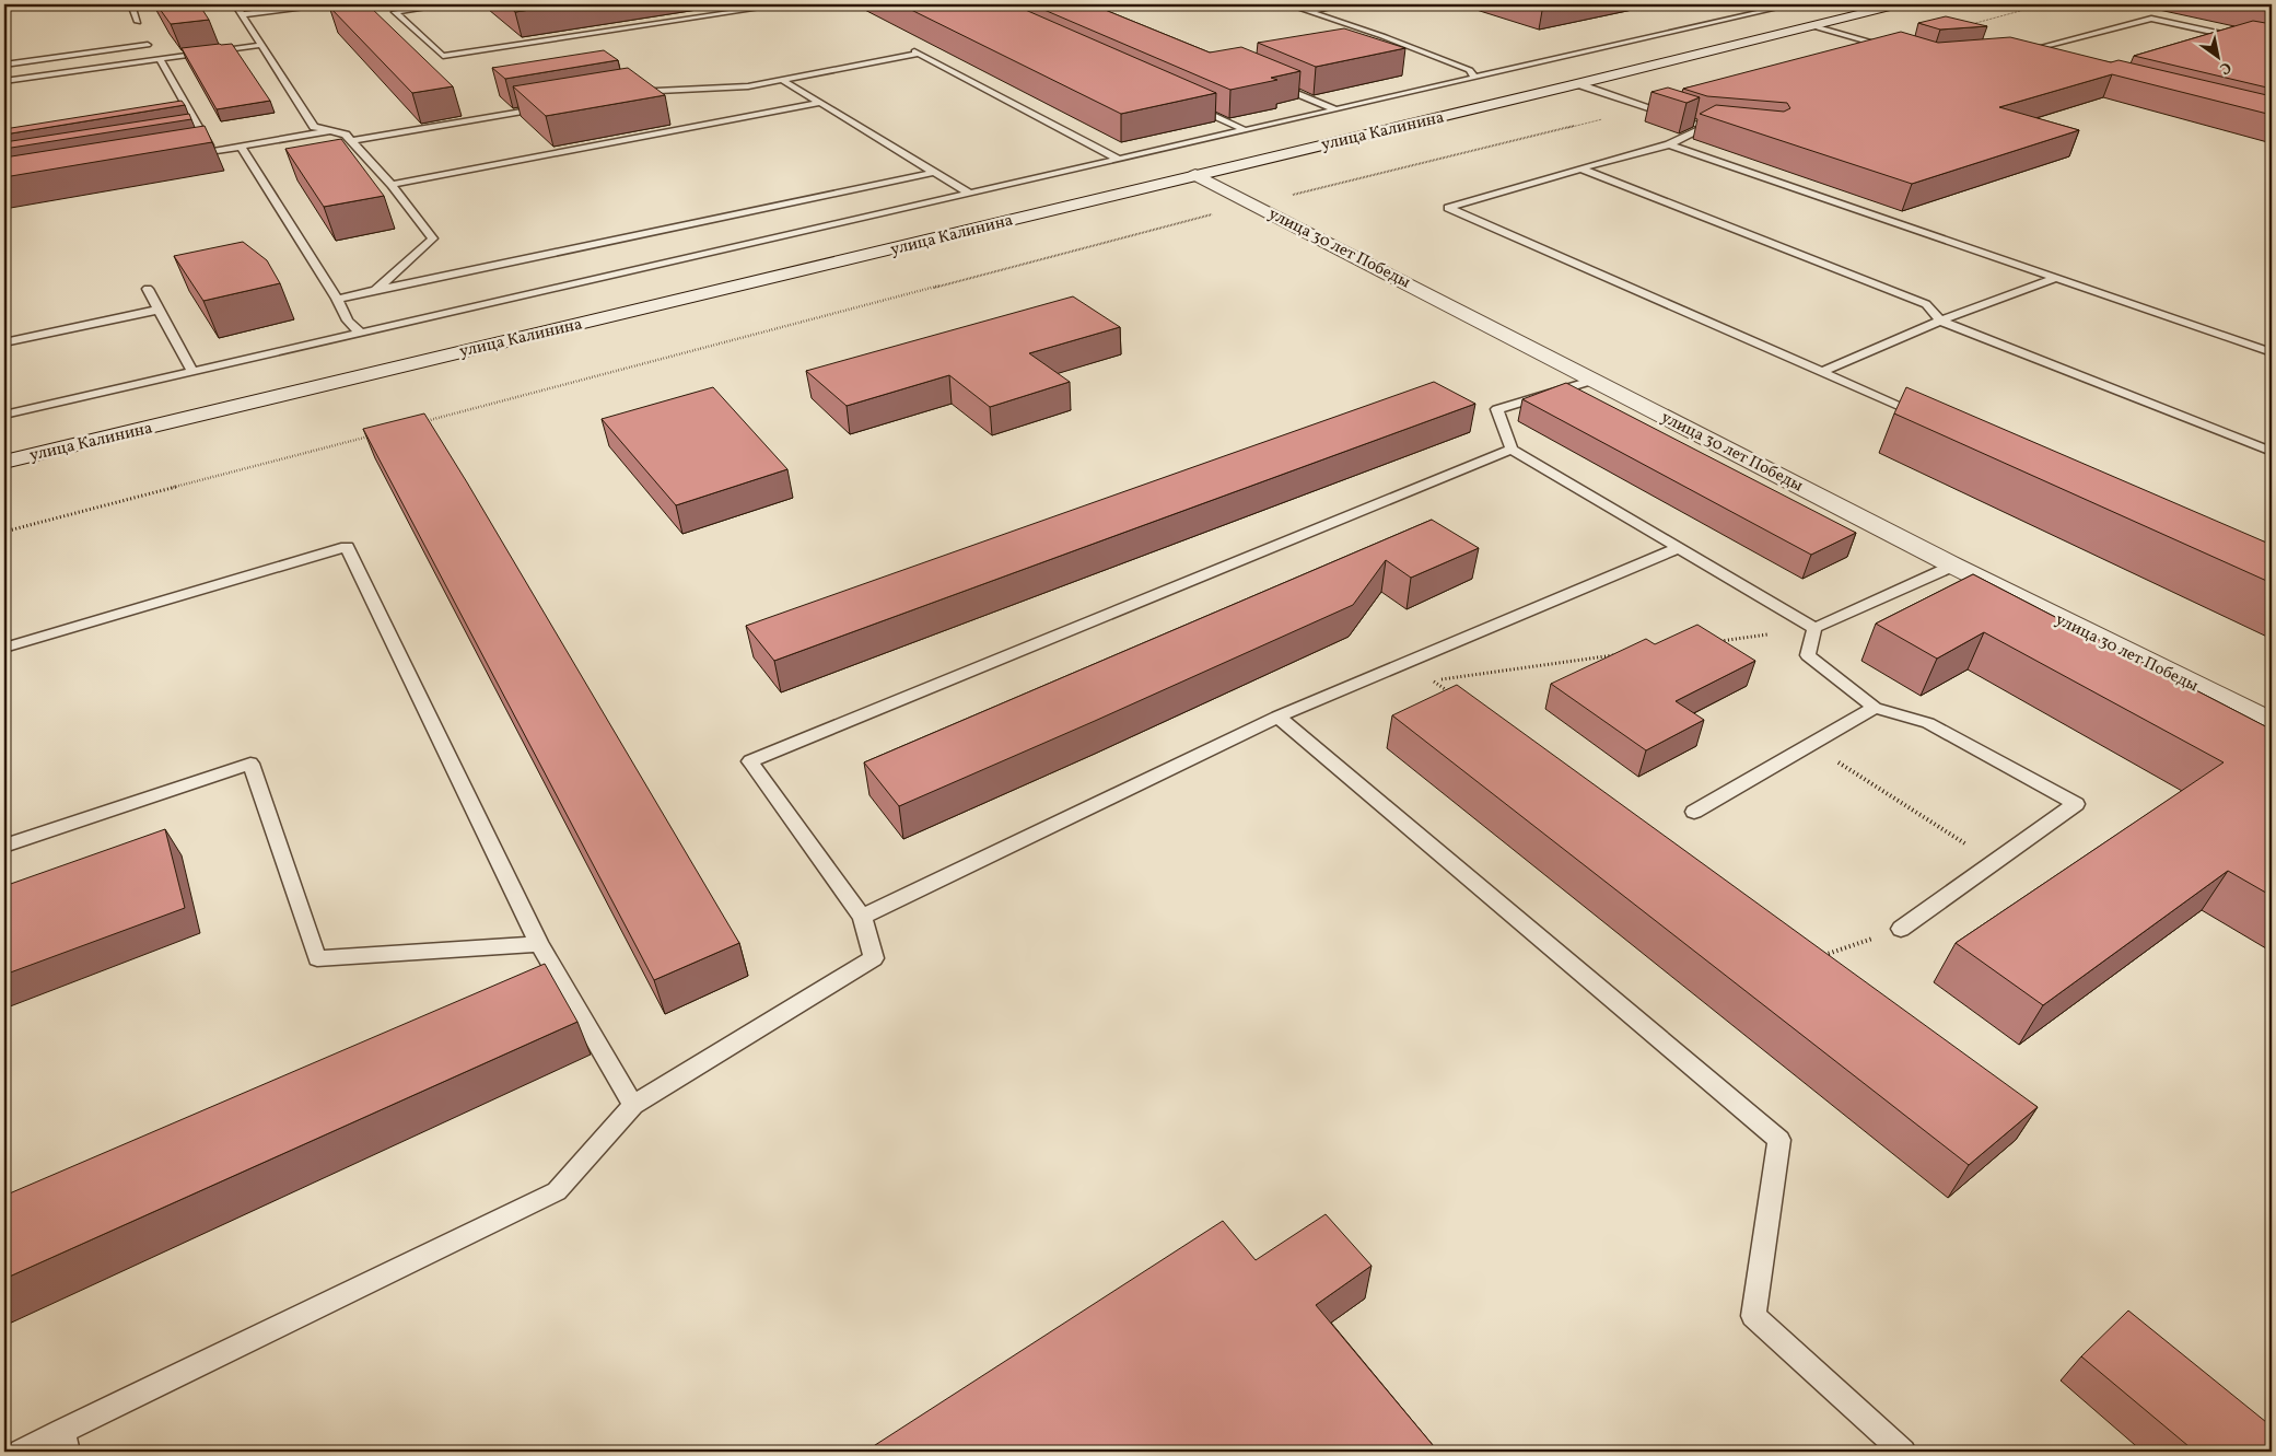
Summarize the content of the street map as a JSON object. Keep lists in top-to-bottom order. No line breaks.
{"streets":{"street":["улица Калинина","улица 30 лет Победы"]},"crossings":[["улица Калинина","улица 30 лет Победы"]],"north":"bottom right"}
